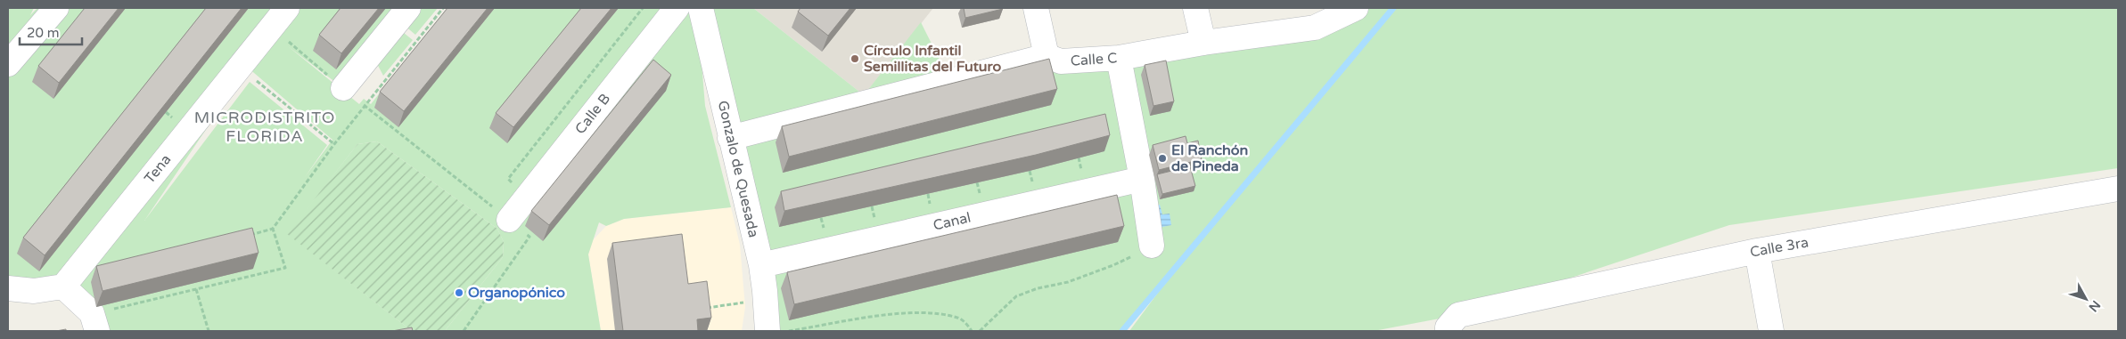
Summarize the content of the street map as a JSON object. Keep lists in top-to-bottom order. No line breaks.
{"streets":{"street":["Calle C","Calle B","Tena","Gonzalo de Quesada","Canal","Calle 3ra"]},"crossings":[["Calle C","Gonzalo de Quesada"],["Gonzalo de Quesada","Canal"]],"districts":["MICRODISTRITO FLORIDA"],"places":["Círculo Infantil Semillitas del Futuro","El Ranchón de Pineda","Organopónico"],"scale_bar":"20 m","north":"bottom right"}
